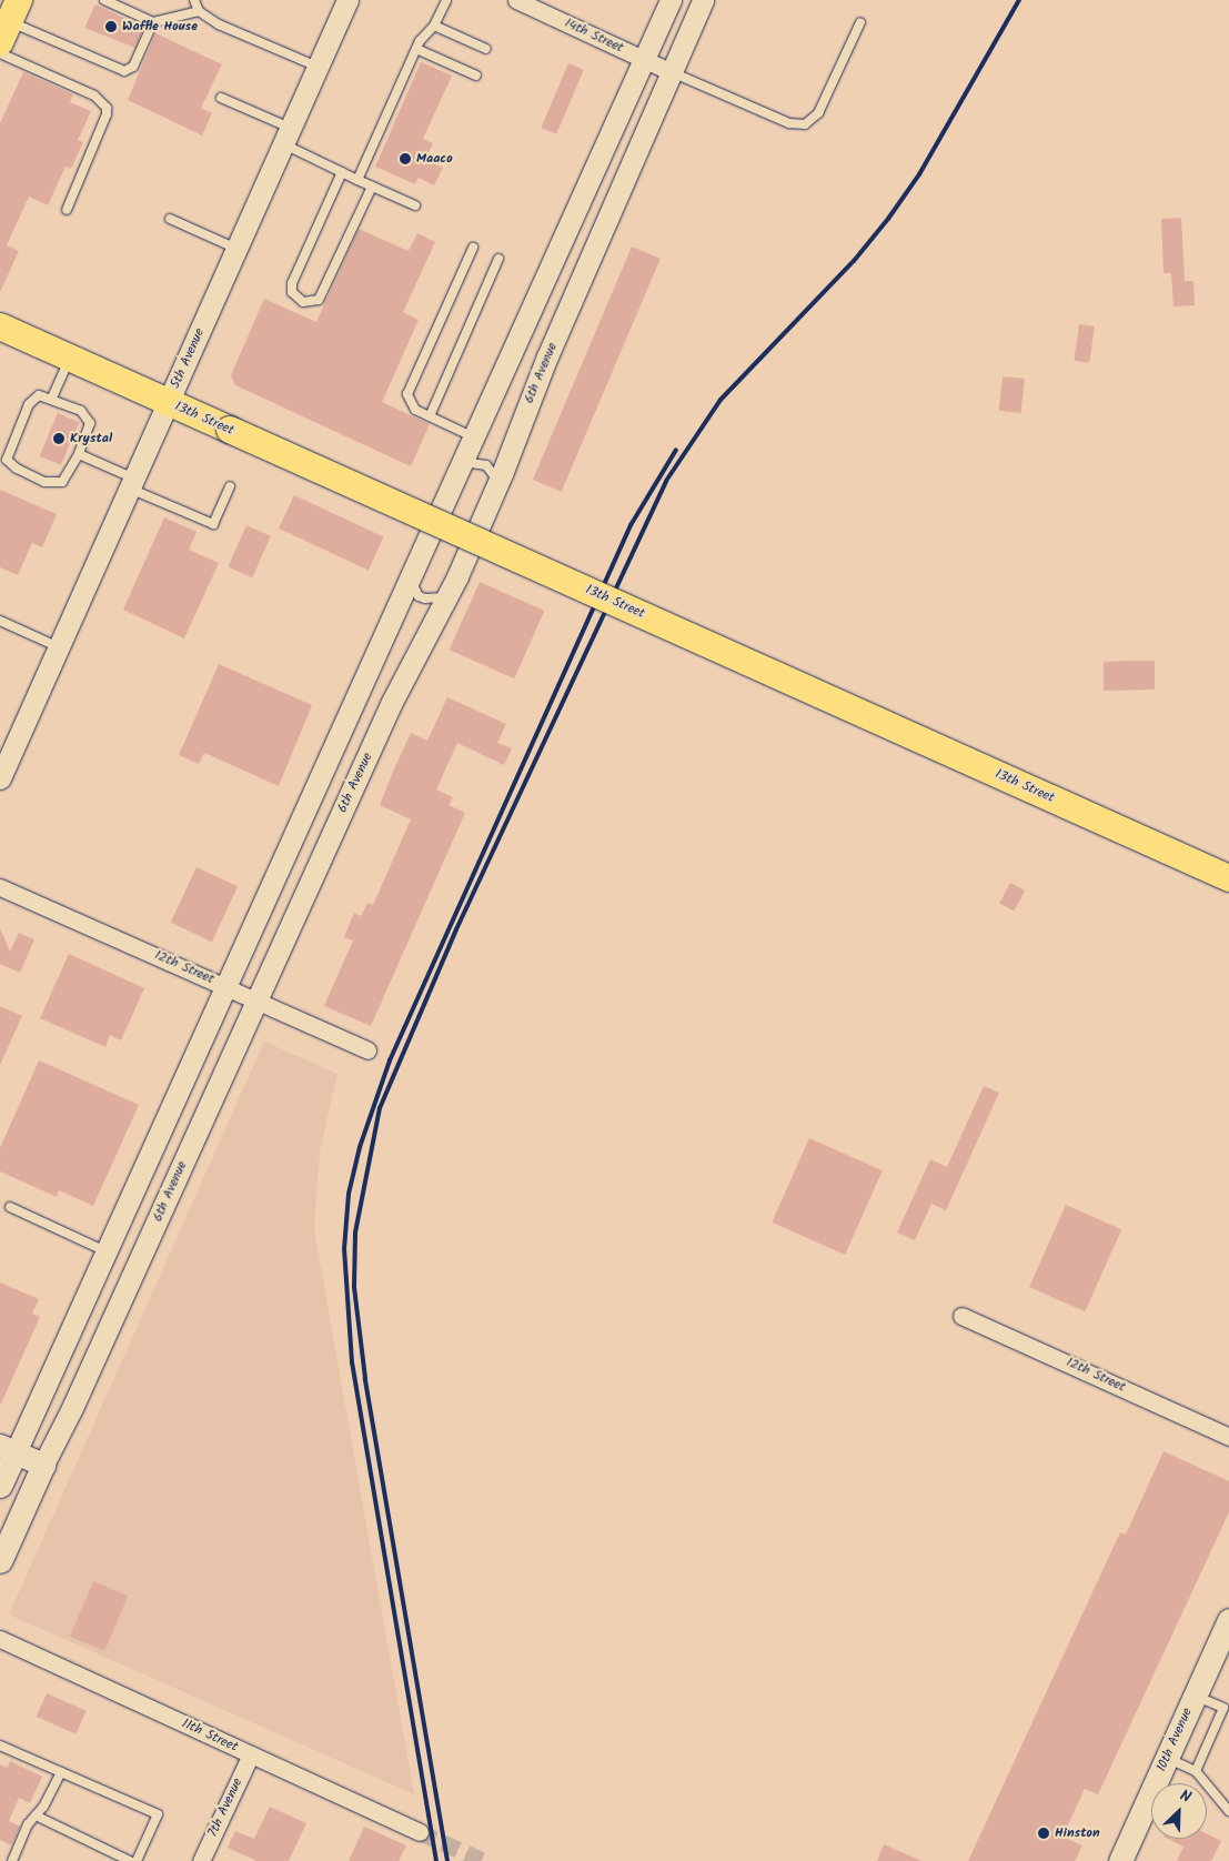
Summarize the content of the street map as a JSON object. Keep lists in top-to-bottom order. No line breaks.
{"streets":{"main road":["6th Avenue","13th Street","10th Avenue"],"street":["14th Street","5th Avenue","12th Street","11th Street","7th Avenue"]},"crossings":[["14th Street","6th Avenue"],["5th Avenue","13th Street"],["6th Avenue","12th Street"],["11th Street","7th Avenue"]],"places":["Waffle House","Maaco","Krystal","Hinston"],"north":"top right"}
